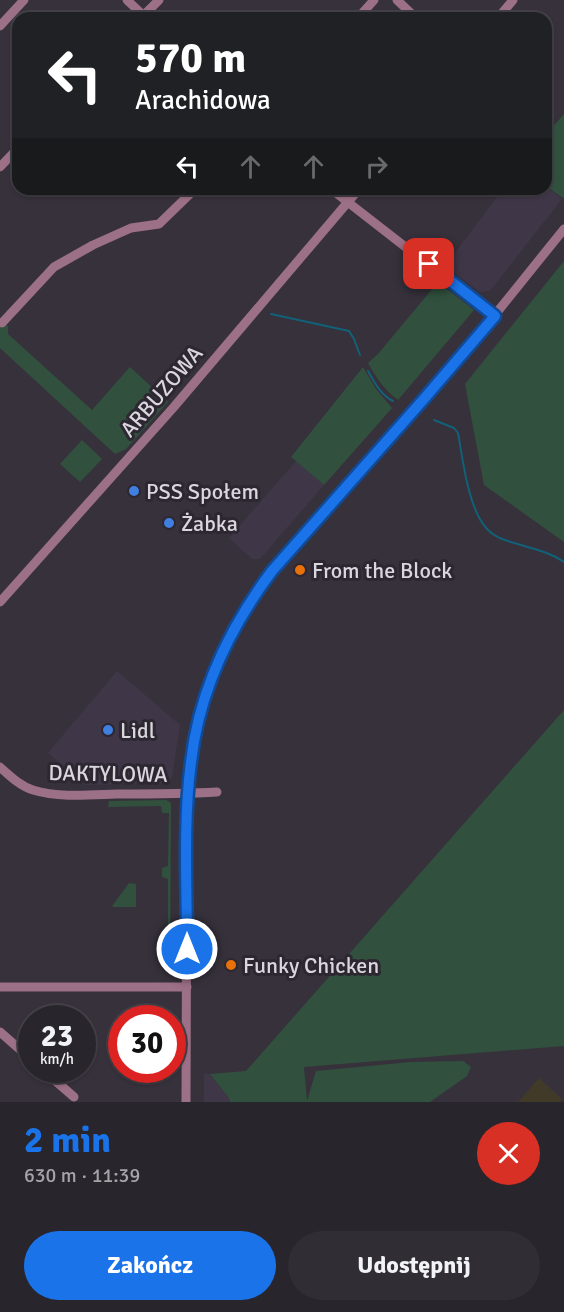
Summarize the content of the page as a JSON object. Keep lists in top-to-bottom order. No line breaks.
{"streets":{"street":["ARBUZOWA","DAKTYLOWA"]},"places":["PSS Społem","Żabka","From the Block","Lidl","Funky Chicken"],"page":{"turn":["570 m","Arachidowa"],"speed":"23 km/h","limit":"30","heading":["2 min","630 m · 11:39"],"buttons":["Zakończ","Udostępnij"]}}
